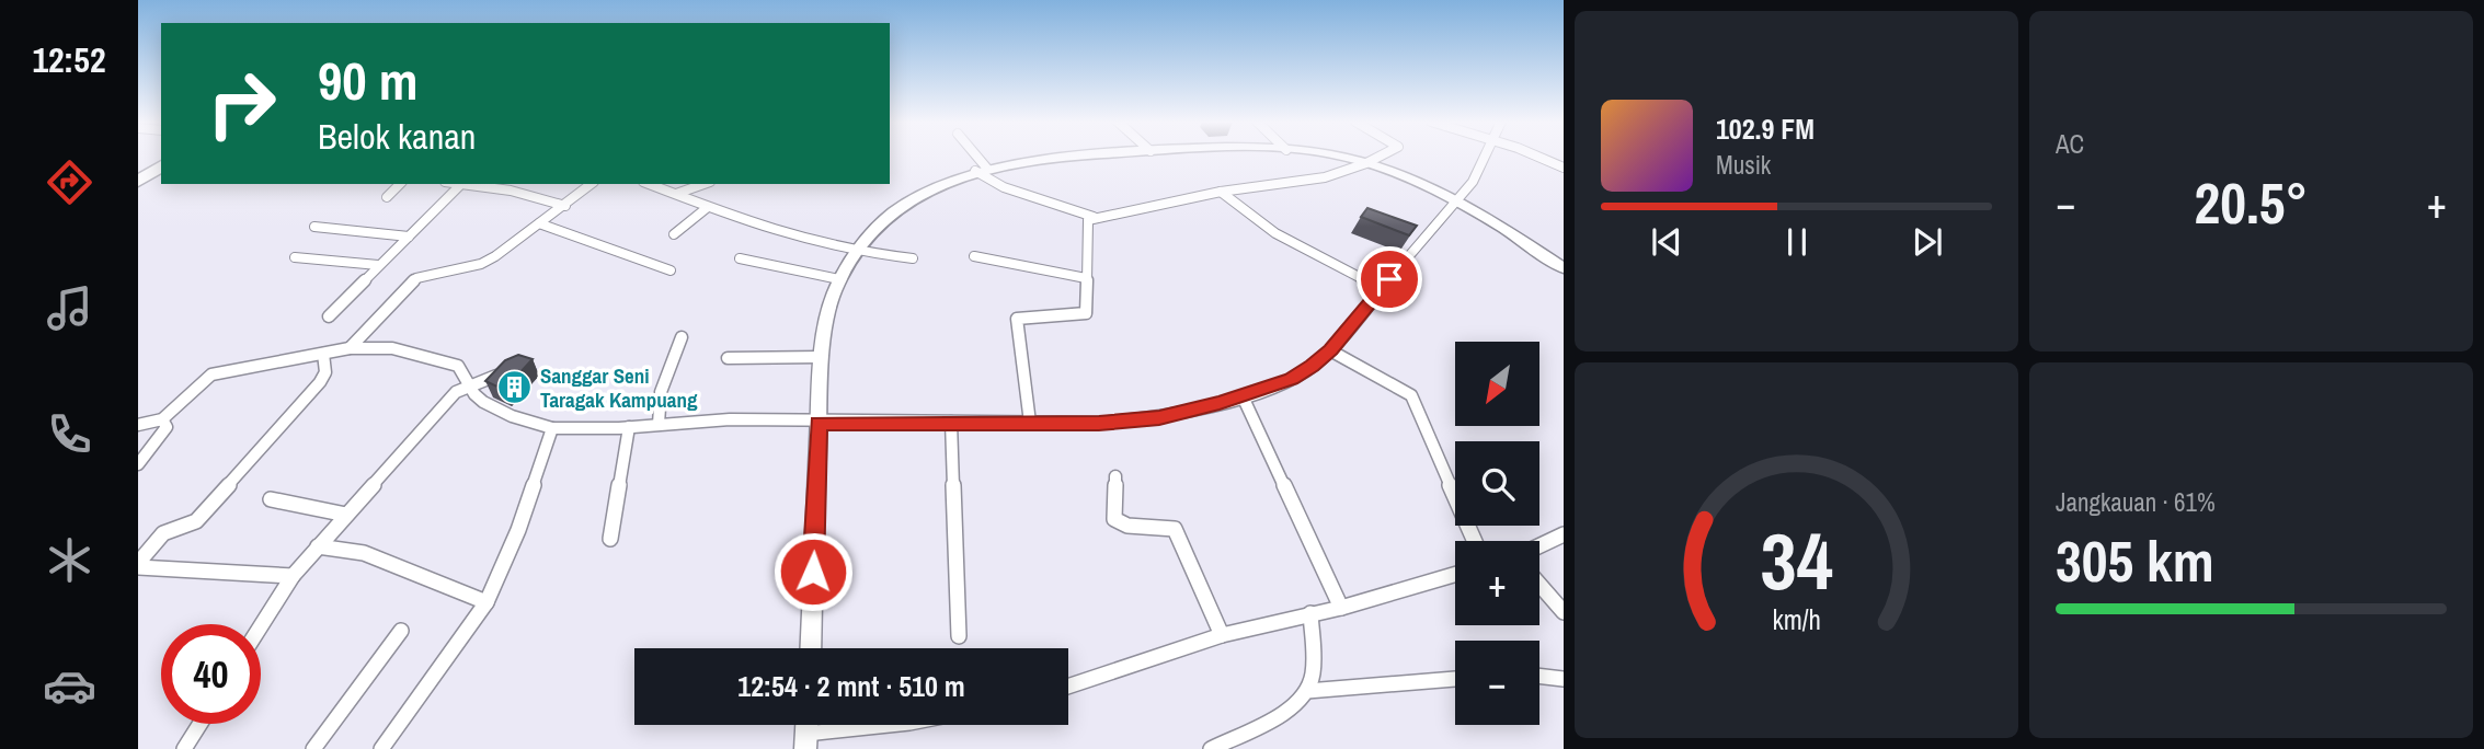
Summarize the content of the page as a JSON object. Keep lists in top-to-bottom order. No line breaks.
{"places":{"building":["Sanggar Seni Taragak Kampuang"]},"north":"bottom left","page":{"tabs":"12:52","tile":["AC",["Jangkauan · 61%","305 km"]],"turn":["90 m","Belok kanan"],"song":["102.9 FM","Musik"],"heat":["−","20.5°","+"],"map_buttons":["+","−"],"limit":"40","trip":"12:54 · 2 mnt · 510 m","gauge":["34","km/h"]}}
